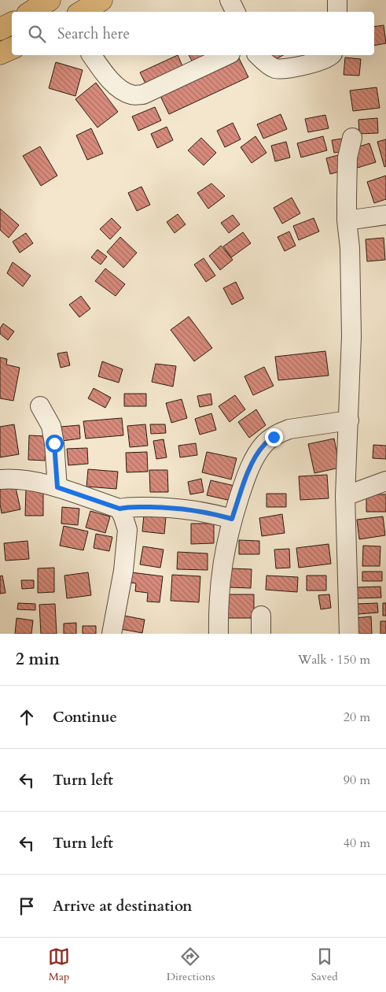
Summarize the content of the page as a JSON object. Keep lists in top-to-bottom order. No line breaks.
{"page":{"search":"Search here","heading":["2 min","Walk · 150 m"],"list":[["Continue","20 m"],["Turn left","90 m"],["Turn left","40 m"],"Arrive at destination"],"nav":["Map","Directions","Saved"]}}
